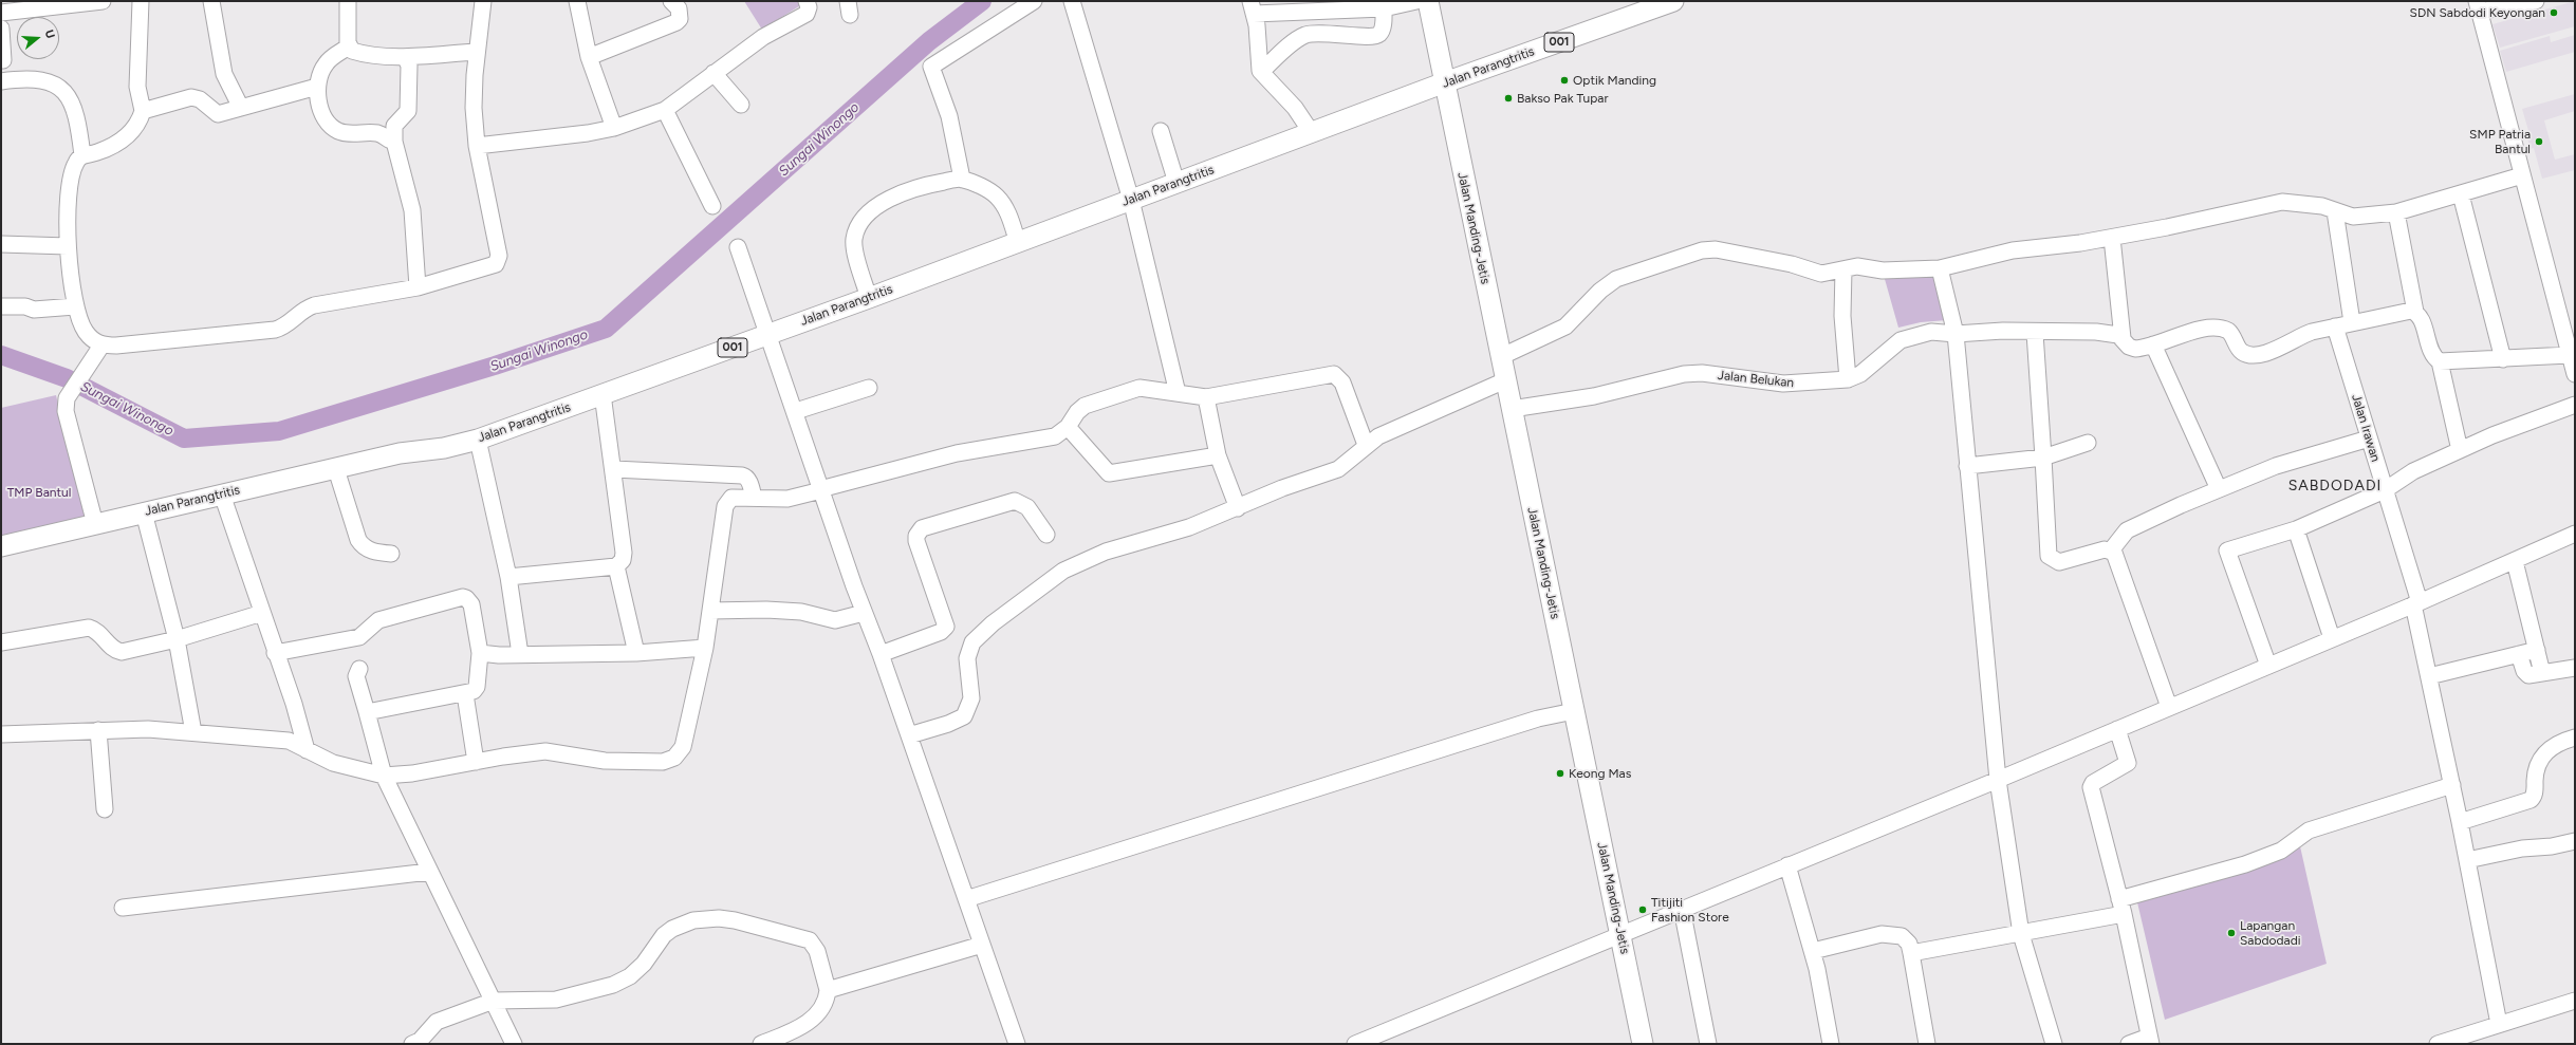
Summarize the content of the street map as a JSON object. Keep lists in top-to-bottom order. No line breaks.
{"streets":{"main road":["001","Jalan Parangtritis","Jalan Manding-Jetis"],"street":["Jalan Belukan","Jalan Irawan"]},"crossings":[["Jalan Parangtritis","Jalan Manding-Jetis"],["Jalan Manding-Jetis","Jalan Belukan"]],"districts":["SABDODADI"],"water":["Sungai Winongo"],"parks":["TMP Bantul"],"places":["SDN Sabdodi Keyongan","Optik Manding","Bakso Pak Tupar","SMP Patria Bantul","Keong Mas","Titijiti Fashion Store","Lapangan Sabdodadi"],"north":"right"}
